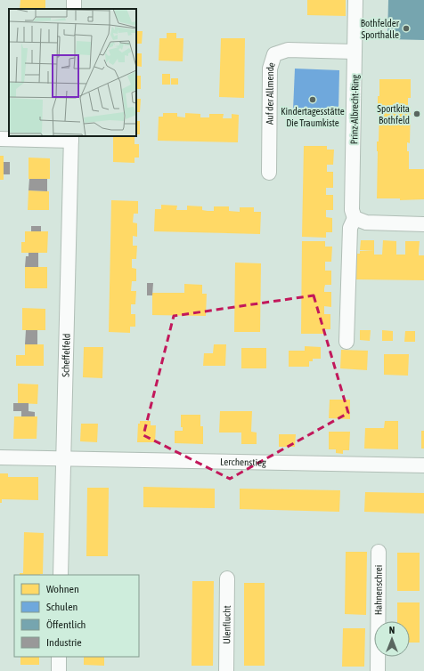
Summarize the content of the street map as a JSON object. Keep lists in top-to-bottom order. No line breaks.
{"streets":{"street":["Auf der Allmende","Prinz-Albrecht-Ring","Scheffelfeld","Lerchenstieg","Hahnenschrei","Ulenflucht"]},"crossings":[["Auf der Allmende","Prinz-Albrecht-Ring"],["Scheffelfeld","Lerchenstieg"]],"places":["Bothfelder Sporthalle","Kindertagesstätte Die Traumkiste","Sportkita Bothfeld"],"legend":["Wohnen","Schulen","Öffentlich","Industrie"],"north":"top"}
